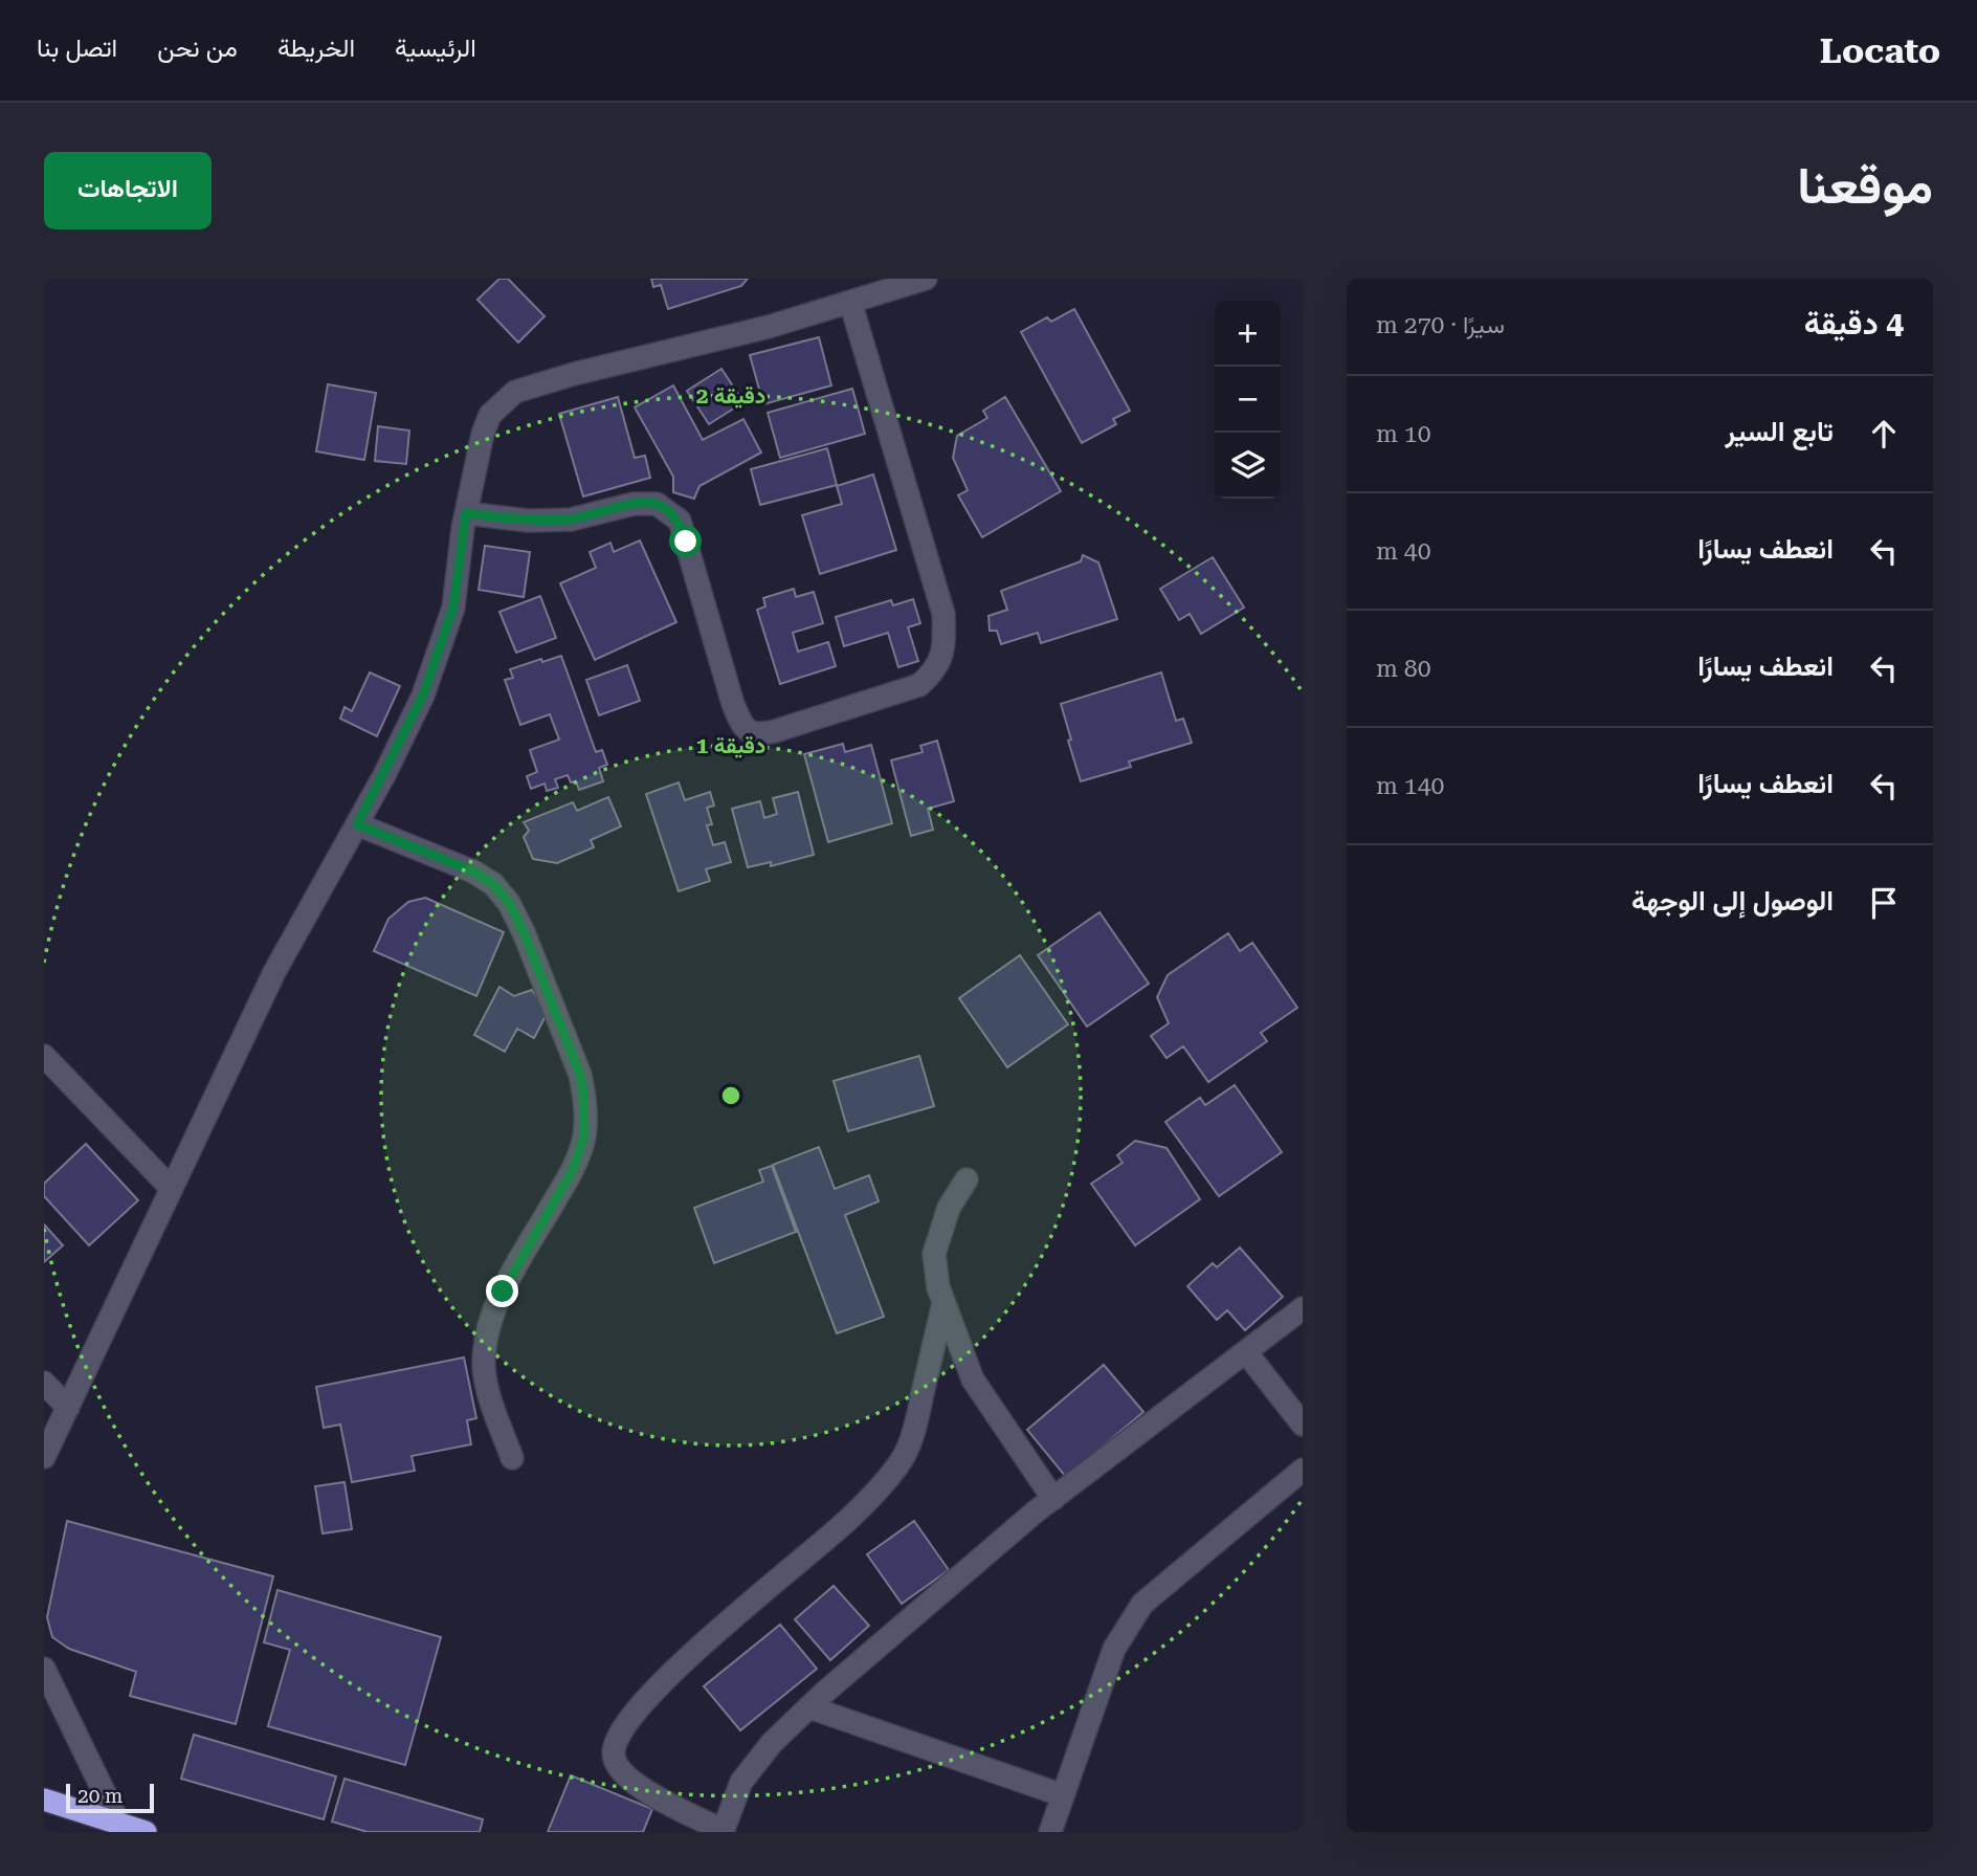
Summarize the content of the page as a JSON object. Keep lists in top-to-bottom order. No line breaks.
{"scale_bar":"20 m","page":{"header":"Locato","nav":["الرئيسية","الخريطة","من نحن","اتصل بنا"],"title":"موقعنا","buttons":"الاتجاهات","heading":["4 دقيقة","سيرًا · 270 m"],"map_buttons":["+","−"],"list":[["تابع السير","10 m"],["انعطف يسارًا","40 m"],["انعطف يسارًا","80 m"],["انعطف يسارًا","140 m"],"الوصول إلى الوجهة"],"scale":"20 m"},"rings":["2 دقيقة","1 دقيقة"]}
